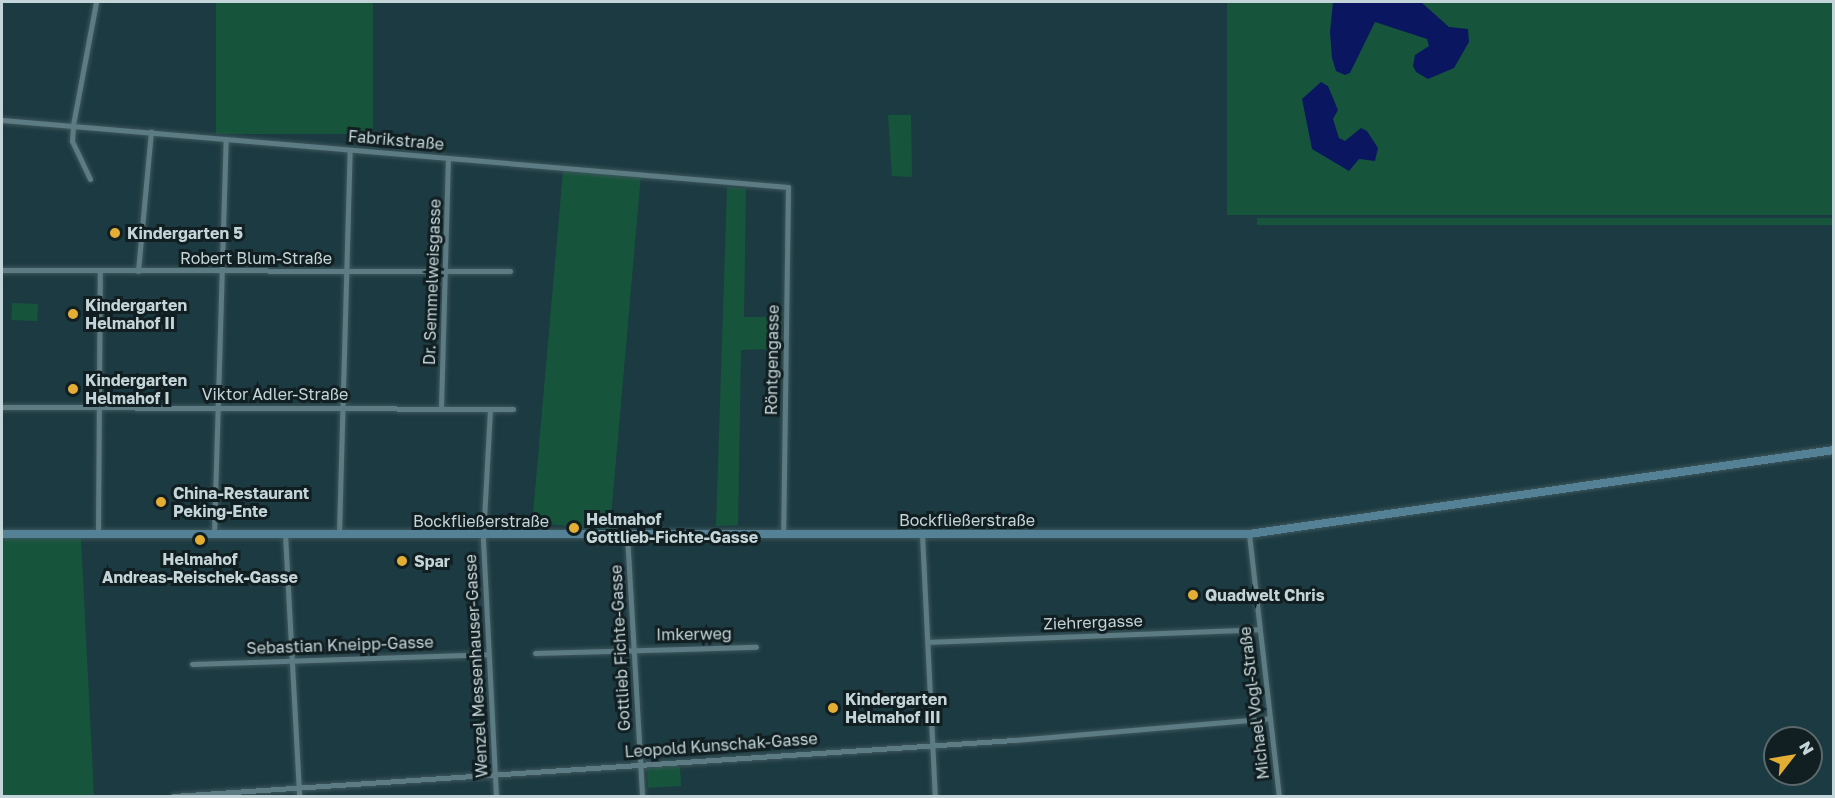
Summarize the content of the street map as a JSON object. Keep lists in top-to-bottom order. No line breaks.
{"streets":{"main road":["Bockfließerstraße"],"street":["Fabrikstraße","Robert Blum-Straße","Dr. Semmelweisgasse","Röntgengasse","Viktor Adler-Straße","Ziehrergasse","Imkerweg","Sebastian Kneipp-Gasse","Gottlieb Fichte-Gasse","Wenzel Messenhauser-Gasse","Michael Vogl-Straße","Leopold Kunschak-Gasse"]},"crossings":[["Fabrikstraße","Dr. Semmelweisgasse"],["Fabrikstraße","Röntgengasse"],["Robert Blum-Straße","Dr. Semmelweisgasse"],["Dr. Semmelweisgasse","Viktor Adler-Straße"],["Röntgengasse","Bockfließerstraße"],["Viktor Adler-Straße","Wenzel Messenhauser-Gasse"],["Bockfließerstraße","Gottlieb Fichte-Gasse"],["Bockfließerstraße","Wenzel Messenhauser-Gasse"],["Bockfließerstraße","Michael Vogl-Straße"],["Ziehrergasse","Michael Vogl-Straße"],["Imkerweg","Gottlieb Fichte-Gasse"],["Sebastian Kneipp-Gasse","Wenzel Messenhauser-Gasse"],["Gottlieb Fichte-Gasse","Leopold Kunschak-Gasse"],["Wenzel Messenhauser-Gasse","Leopold Kunschak-Gasse"],["Michael Vogl-Straße","Leopold Kunschak-Gasse"]],"places":["Kindergarten 5","Kindergarten Helmahof II","Kindergarten Helmahof I","China-Restaurant Peking-Ente","Helmahof Gottlieb-Fichte-Gasse","Helmahof Andreas-Reischek-Gasse","Spar","Quadwelt Chris","Kindergarten Helmahof III"],"north":"top right"}
